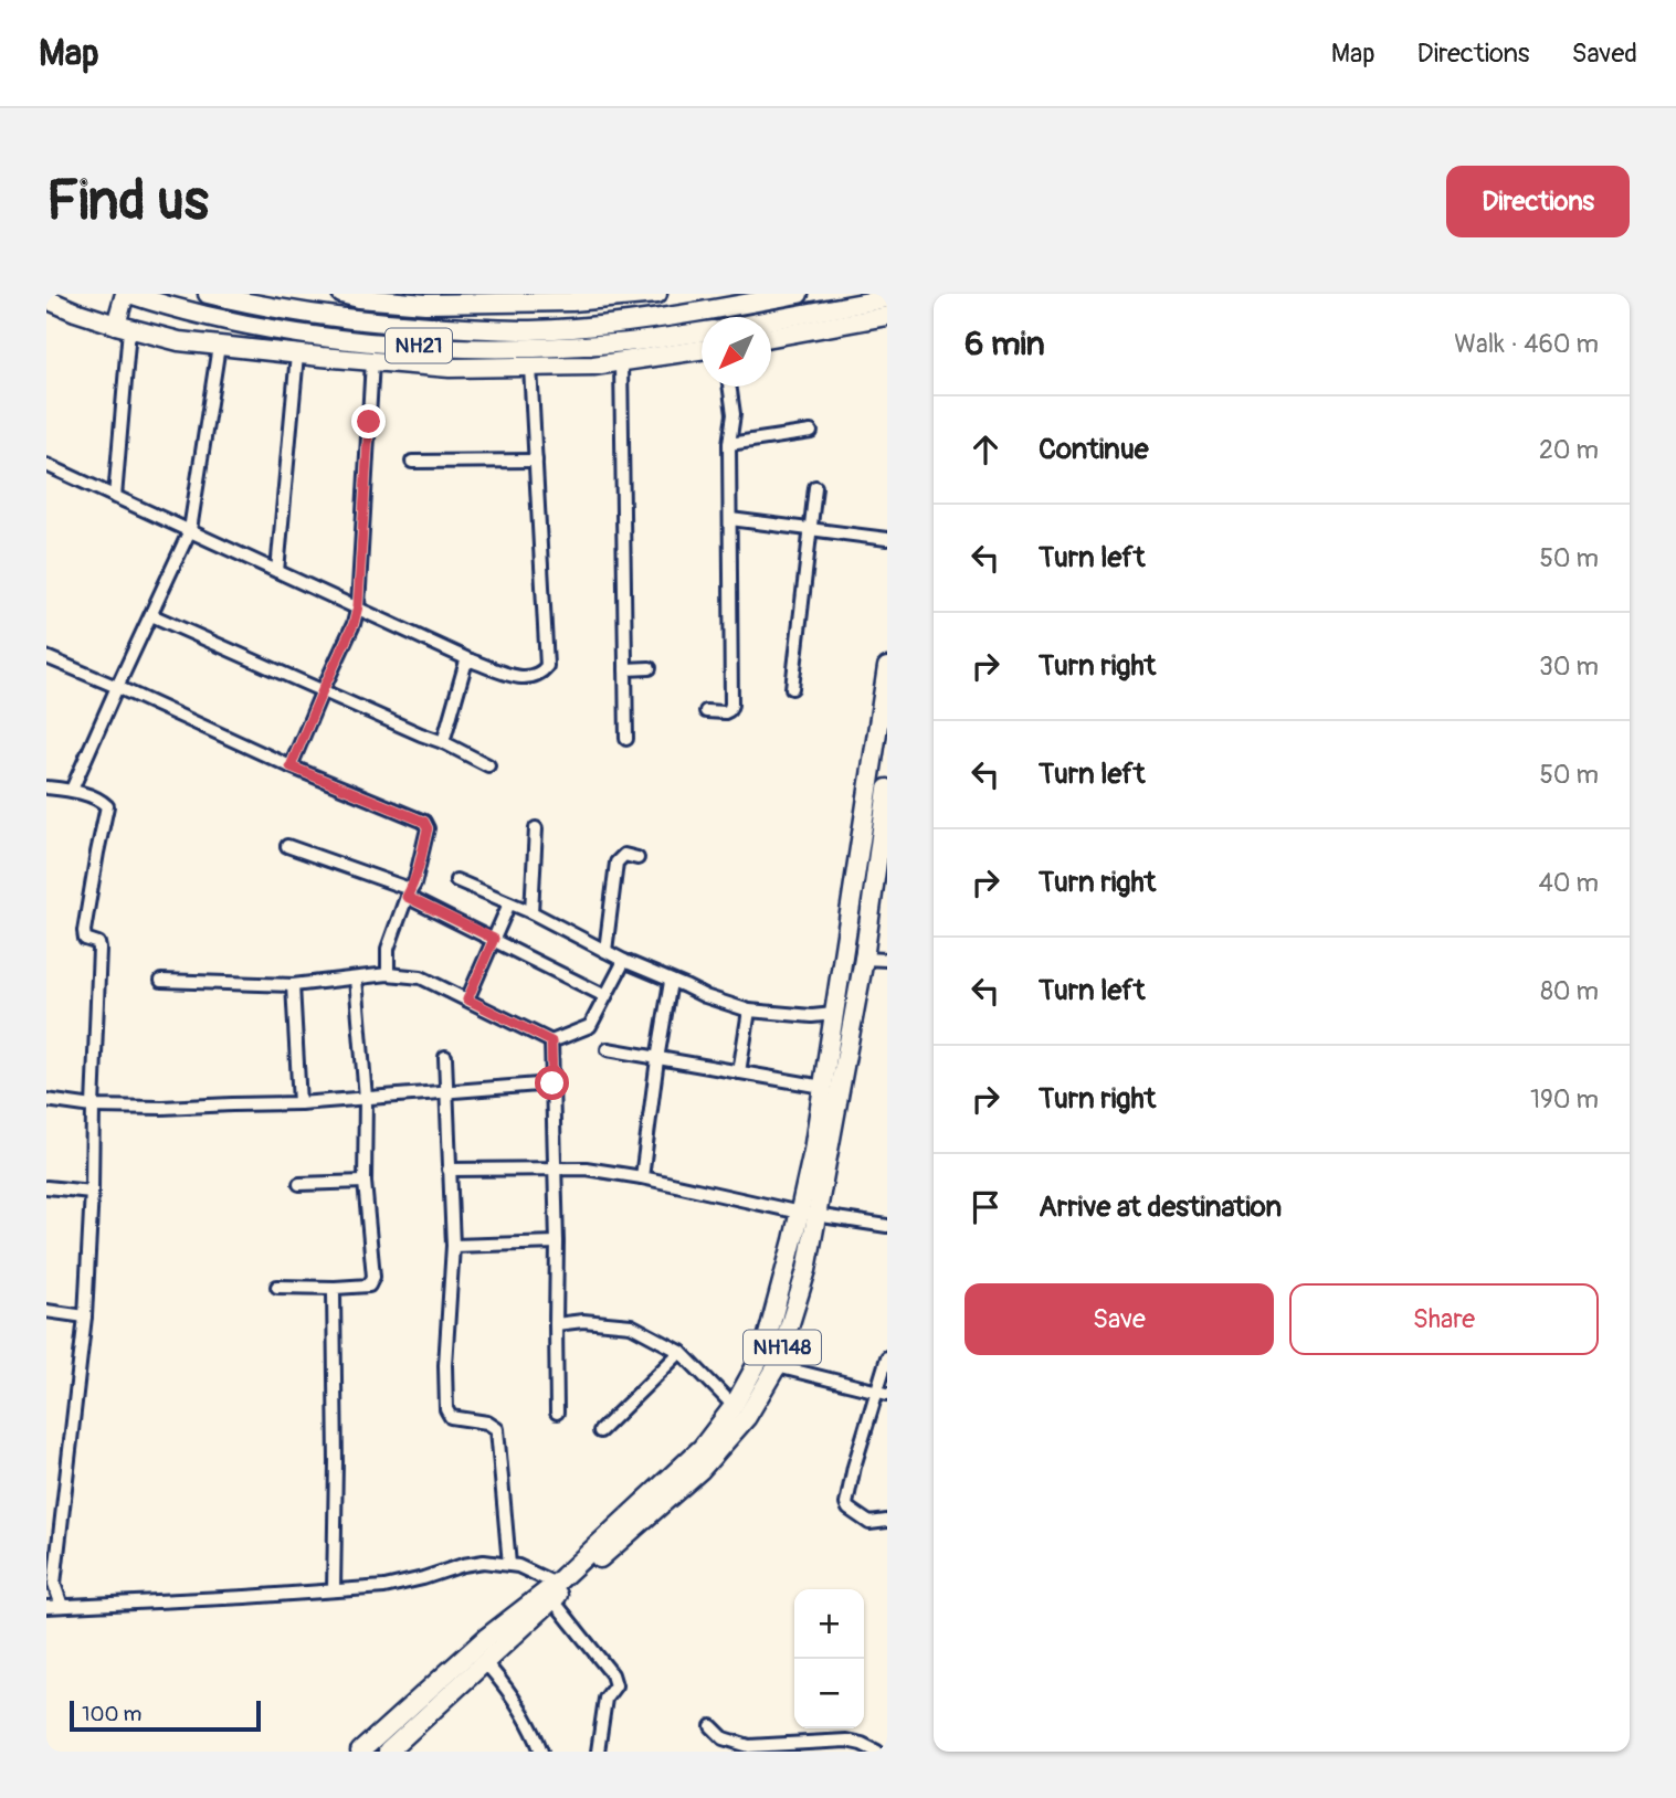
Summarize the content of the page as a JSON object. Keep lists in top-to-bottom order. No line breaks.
{"streets":{"highway":["NH21","NH148"]},"scale_bar":"100 m","north":"bottom left","page":{"header":"Map","nav":["Map","Directions","Saved"],"buttons":["Directions",["Save","Share"]],"title":"Find us","heading":["6 min","Walk · 460 m"],"list":[["Continue","20 m"],["Turn left","50 m"],["Turn right","30 m"],["Turn left","50 m"],["Turn right","40 m"],["Turn left","80 m"],["Turn right","190 m"],"Arrive at destination"],"map_buttons":["+","−"],"scale":"100 m"}}
